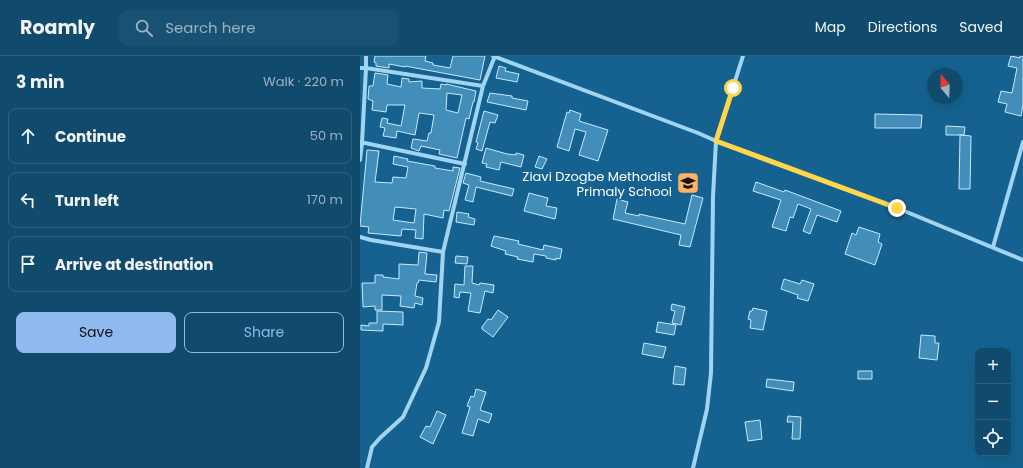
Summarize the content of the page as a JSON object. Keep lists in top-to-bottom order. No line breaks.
{"places":{"school or university":["Ziavi Dzogbe Methodist Primaly School"]},"north":"top","page":{"header":"Roamly","search":"Search here","nav":["Map","Directions","Saved"],"heading":["3 min","Walk · 220 m"],"list":[["Continue","50 m"],["Turn left","170 m"],"Arrive at destination"],"buttons":["Save","Share"],"map_buttons":["+","−"]}}
